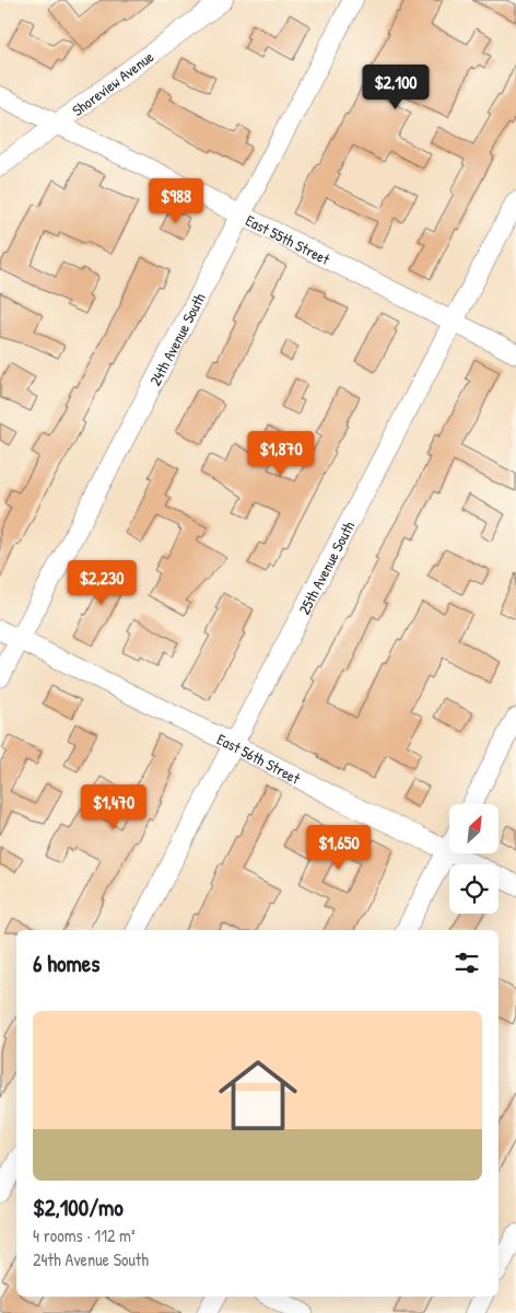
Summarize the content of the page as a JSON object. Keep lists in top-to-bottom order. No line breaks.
{"streets":{"street":["Shoreview Avenue","East 55th Street","24th Avenue South","25th Avenue South","East 56th Street"]},"crossings":[["Shoreview Avenue","East 55th Street"],["East 55th Street","24th Avenue South"],["East 55th Street","25th Avenue South"],["24th Avenue South","East 56th Street"],["25th Avenue South","East 56th Street"]],"north":"top right","page":{"price":["$2,100","$988","$1,870","$2,230","$1,470","$1,650"],"heading":"6 homes","list":[{"name":"$2,100/mo","note":"4 rooms · 112 m² · 24th Avenue South"}]}}
